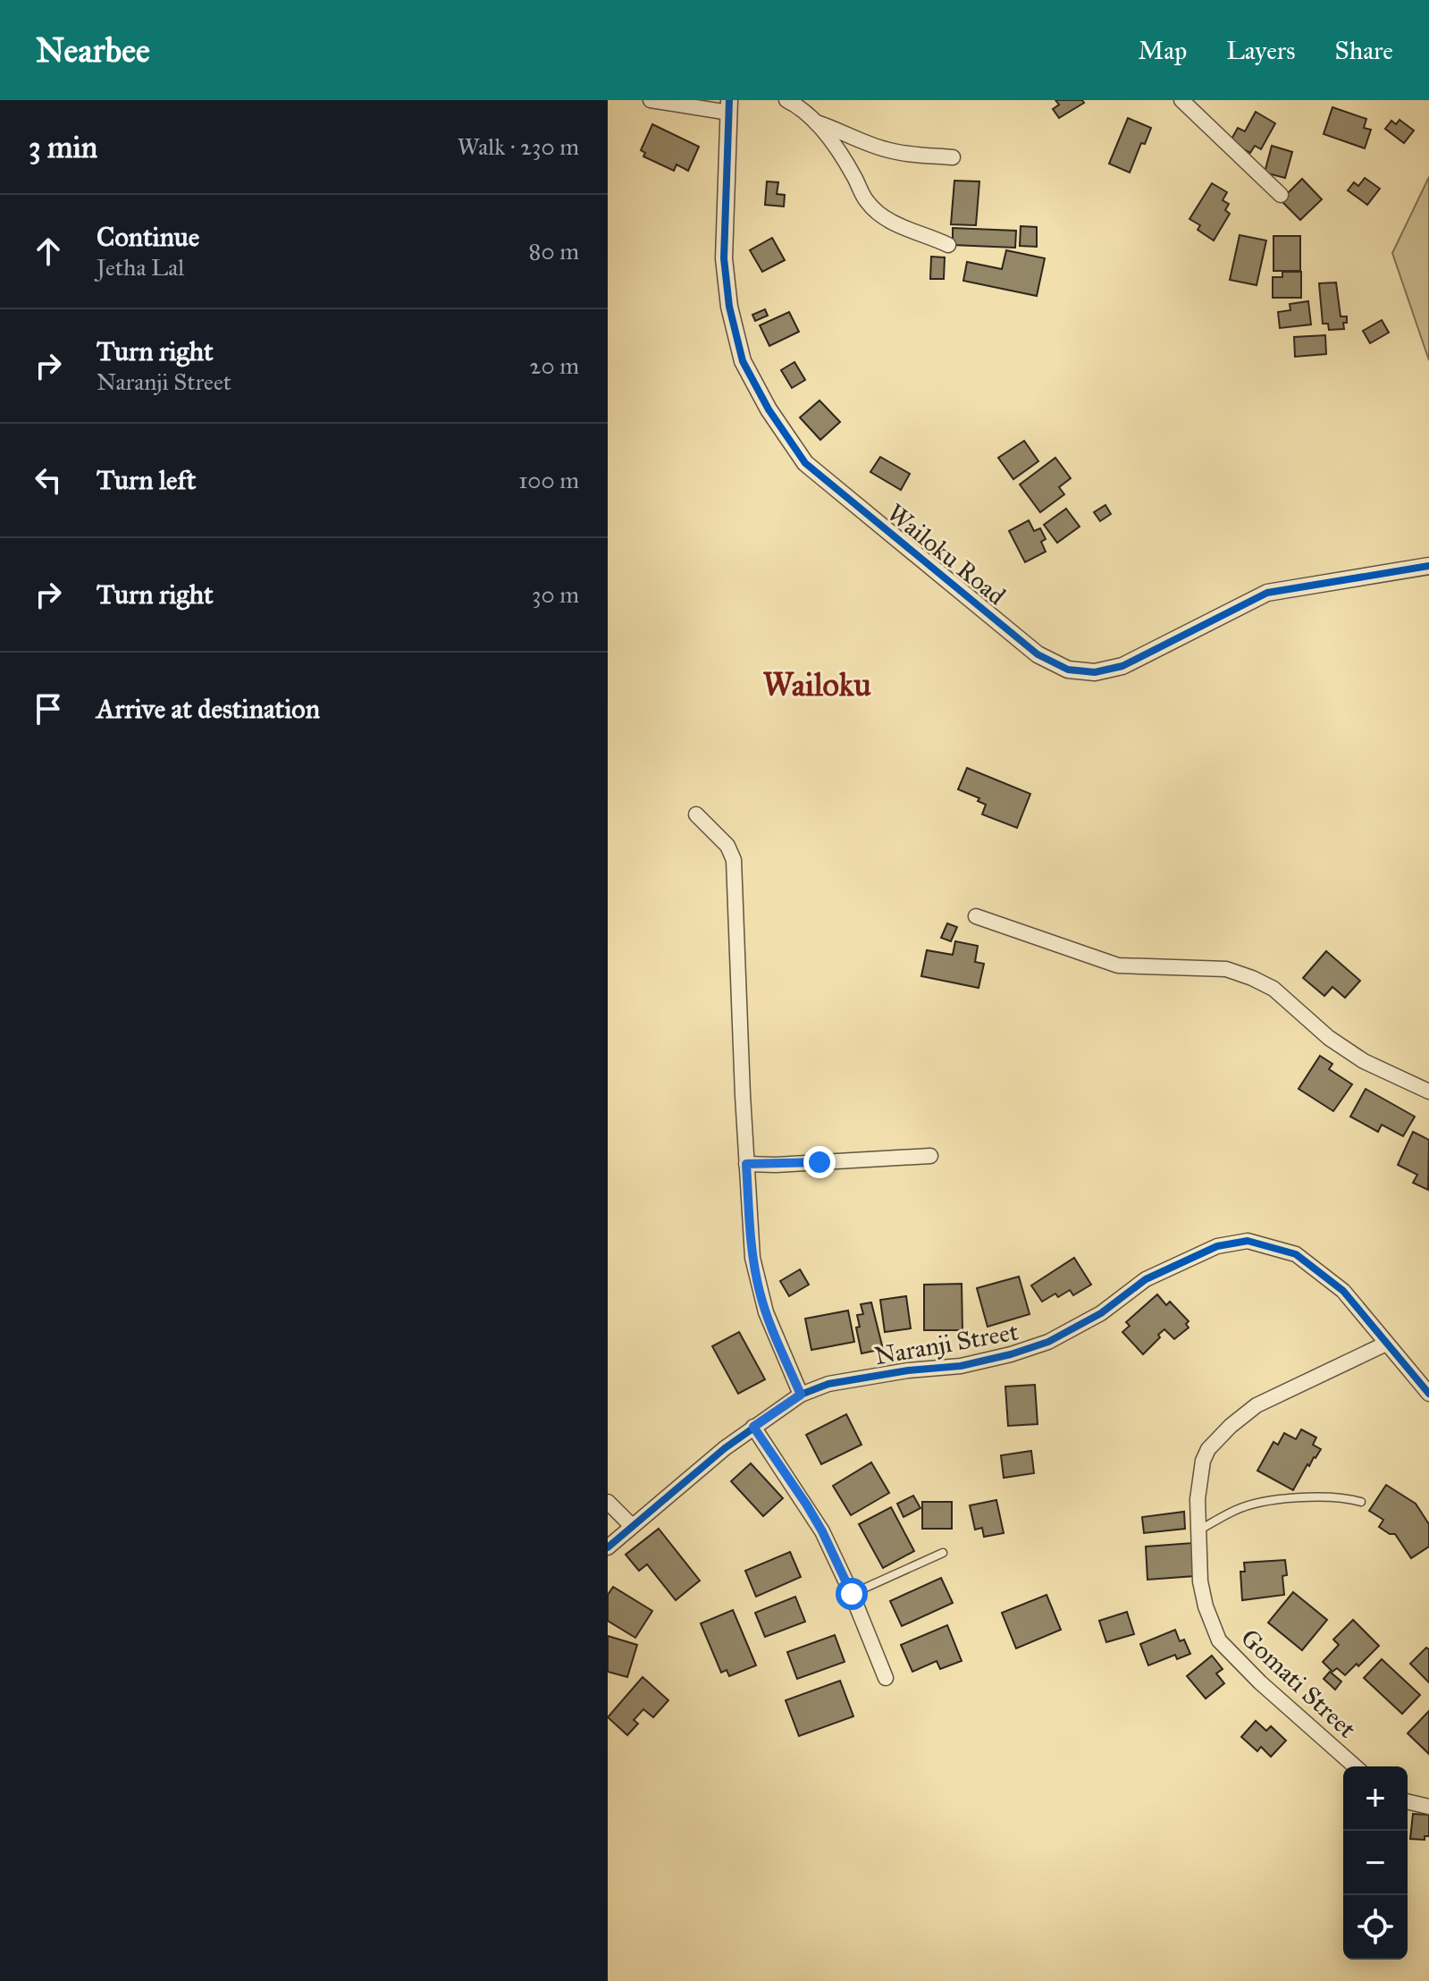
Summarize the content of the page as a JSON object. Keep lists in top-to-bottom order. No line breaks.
{"streets":{"street":["Wailoku Road","Naranji Street","Gomati Street"]},"crossings":[["Naranji Street","Gomati Street"]],"districts":["Wailoku"],"page":{"header":"Nearbee","nav":["Map","Layers","Share"],"heading":["3 min","Walk · 230 m"],"list":[["Continue","Jetha Lal","80 m"],["Turn right","Naranji Street","20 m"],["Turn left","100 m"],["Turn right","30 m"],"Arrive at destination"],"map_buttons":["+","−"]}}
